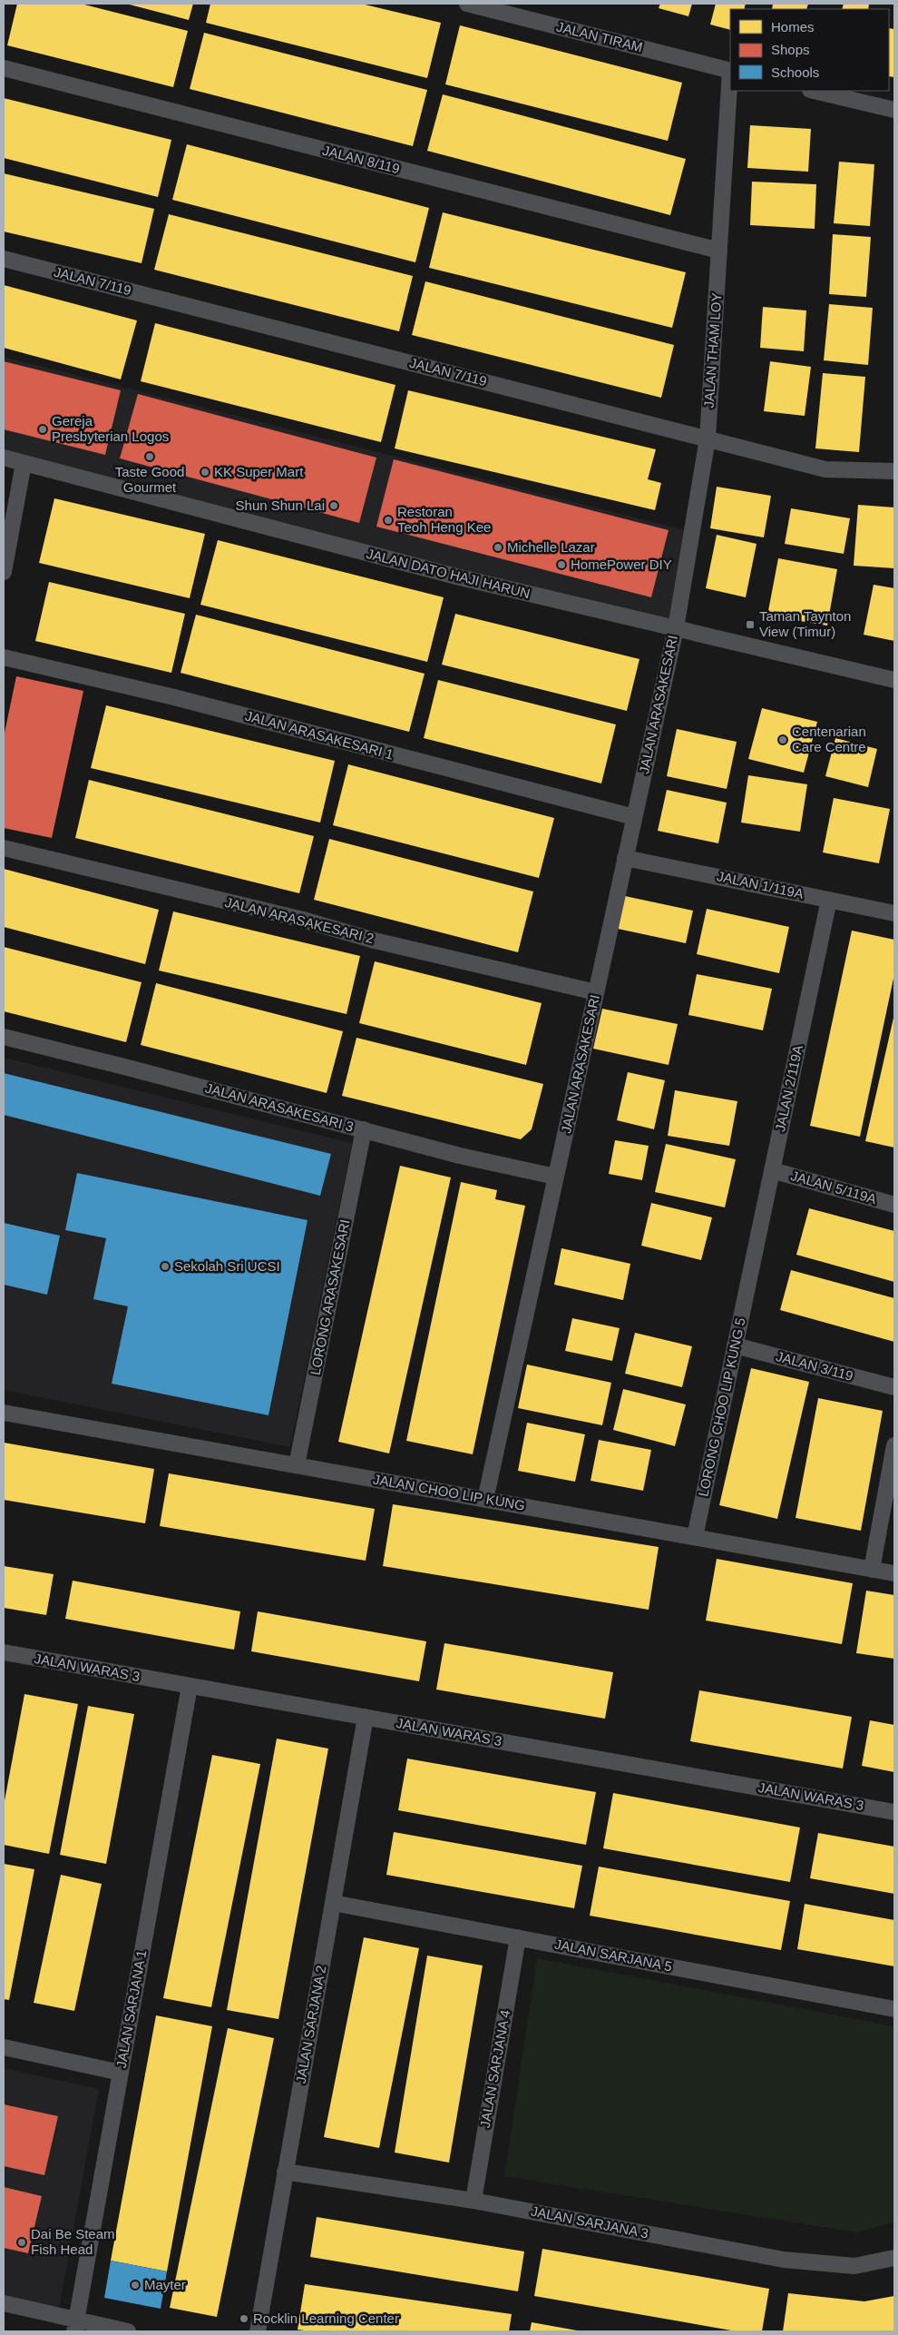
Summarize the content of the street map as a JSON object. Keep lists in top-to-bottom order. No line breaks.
{"streets":{"street":["JALAN TIRAM","JALAN 8/119","JALAN 7/119","JALAN THAM LOY","JALAN DATO HAJI HARUN","JALAN ARASAKESARI","JALAN ARASAKESARI 1","JALAN 1/119A","JALAN ARASAKESARI 2","JALAN 2/119A","JALAN ARASAKESARI 3","JALAN 5/119A","LORONG ARASAKESARI","JALAN 3/119","LORONG CHOO LIP KUNG 5","JALAN CHOO LIP KUNG","JALAN WARAS 3","JALAN SARJANA 5","JALAN SARJANA 1","JALAN SARJANA 2","JALAN SARJANA 4","JALAN SARJANA 3"]},"crossings":[["JALAN 8/119","JALAN THAM LOY"],["JALAN 7/119","JALAN THAM LOY"],["JALAN THAM LOY","JALAN DATO HAJI HARUN"],["JALAN THAM LOY","JALAN ARASAKESARI"],["JALAN DATO HAJI HARUN","JALAN ARASAKESARI"],["JALAN ARASAKESARI","JALAN ARASAKESARI 1"],["JALAN ARASAKESARI","JALAN 1/119A"],["JALAN ARASAKESARI","JALAN ARASAKESARI 2"],["JALAN ARASAKESARI","JALAN ARASAKESARI 3"],["JALAN ARASAKESARI","JALAN CHOO LIP KUNG"],["JALAN 1/119A","JALAN 2/119A"],["JALAN 2/119A","JALAN 5/119A"],["JALAN 2/119A","LORONG CHOO LIP KUNG 5"],["JALAN ARASAKESARI 3","LORONG ARASAKESARI"],["LORONG ARASAKESARI","JALAN CHOO LIP KUNG"],["JALAN 3/119","LORONG CHOO LIP KUNG 5"],["LORONG CHOO LIP KUNG 5","JALAN CHOO LIP KUNG"],["JALAN WARAS 3","JALAN SARJANA 1"],["JALAN WARAS 3","JALAN SARJANA 2"],["JALAN SARJANA 5","JALAN SARJANA 2"],["JALAN SARJANA 5","JALAN SARJANA 4"],["JALAN SARJANA 2","JALAN SARJANA 3"],["JALAN SARJANA 4","JALAN SARJANA 3"]],"places":{"other":["Gereja Presbyterian Logos","Taste Good Gourmet","KK Super Mart","Shun Shun Lai","Restoran Teoh Heng Kee","Michelle Lazar","HomePower DIY","Centenarian Care Centre","Sekolah Sri UCSI","Dai Be Steam Fish Head","Mayter","Rocklin Learning Center"],"transit":["Taman Taynton View (Timur)"]},"legend":["Homes","Shops","Schools"]}
